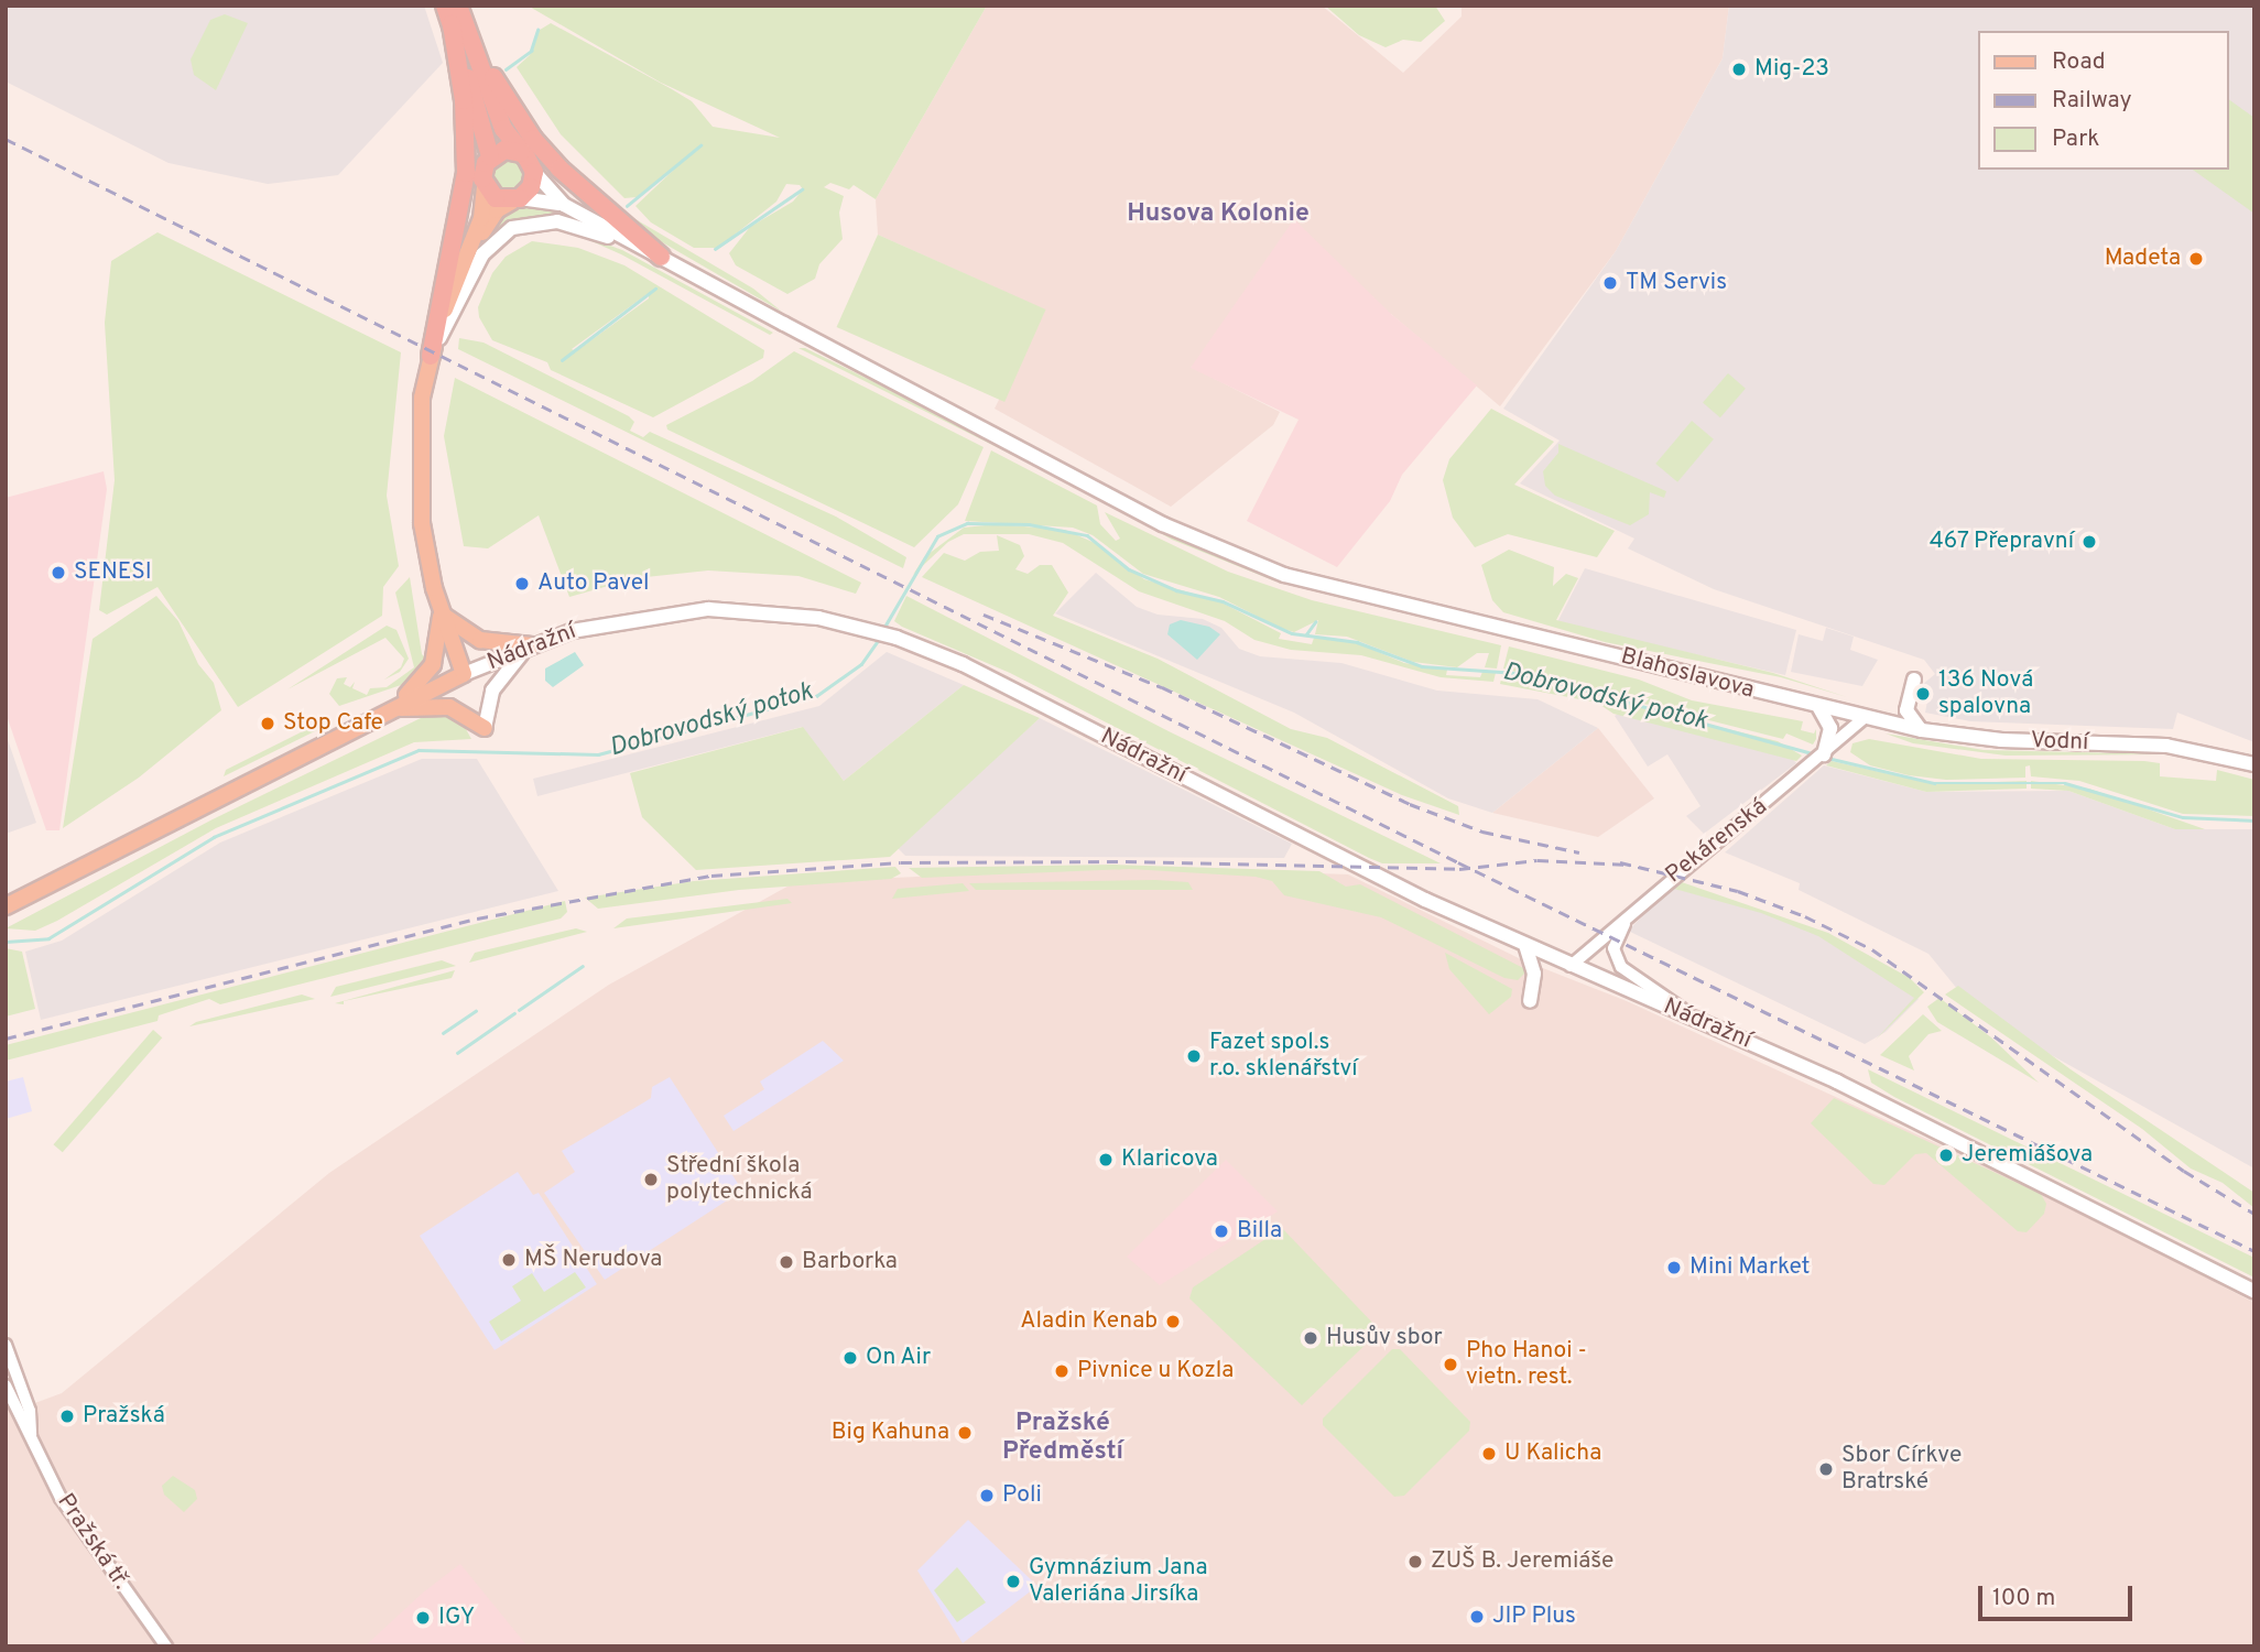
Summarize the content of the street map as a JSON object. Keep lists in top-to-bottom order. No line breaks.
{"streets":{"main road":["Nádražní","Blahoslavova","Vodní"],"street":["Pekárenská","Pražská tř."]},"crossings":[["Nádražní","Pekárenská"],["Blahoslavova","Vodní"],["Blahoslavova","Pekárenská"],["Vodní","Pekárenská"]],"districts":["Husova Kolonie","Pražské Předměstí"],"water":["Dobrovodský potok"],"places":["Mig-23","Madeta","TM Servis","467 Přepravní","SENESI","Auto Pavel","136 Nová spalovna","Stop Cafe","Fazet spol.s r.o. sklenářství","Jeremiášova","Klaricova","Střední škola polytechnická","Billa","MŠ Nerudova","Barborka","Mini Market","Aladin Kenab","Husův sbor","On Air","Pho Hanoi - vietn. rest.","Pivnice u Kozla","Pražská","Big Kahuna","U Kalicha","Sbor Církve Bratrské","Poli","ZUŠ B. Jeremiáše","Gymnázium Jana Valeriána Jirsíka","JIP Plus","IGY"],"legend":["Road","Railway","Park"],"scale_bar":"100 m"}
